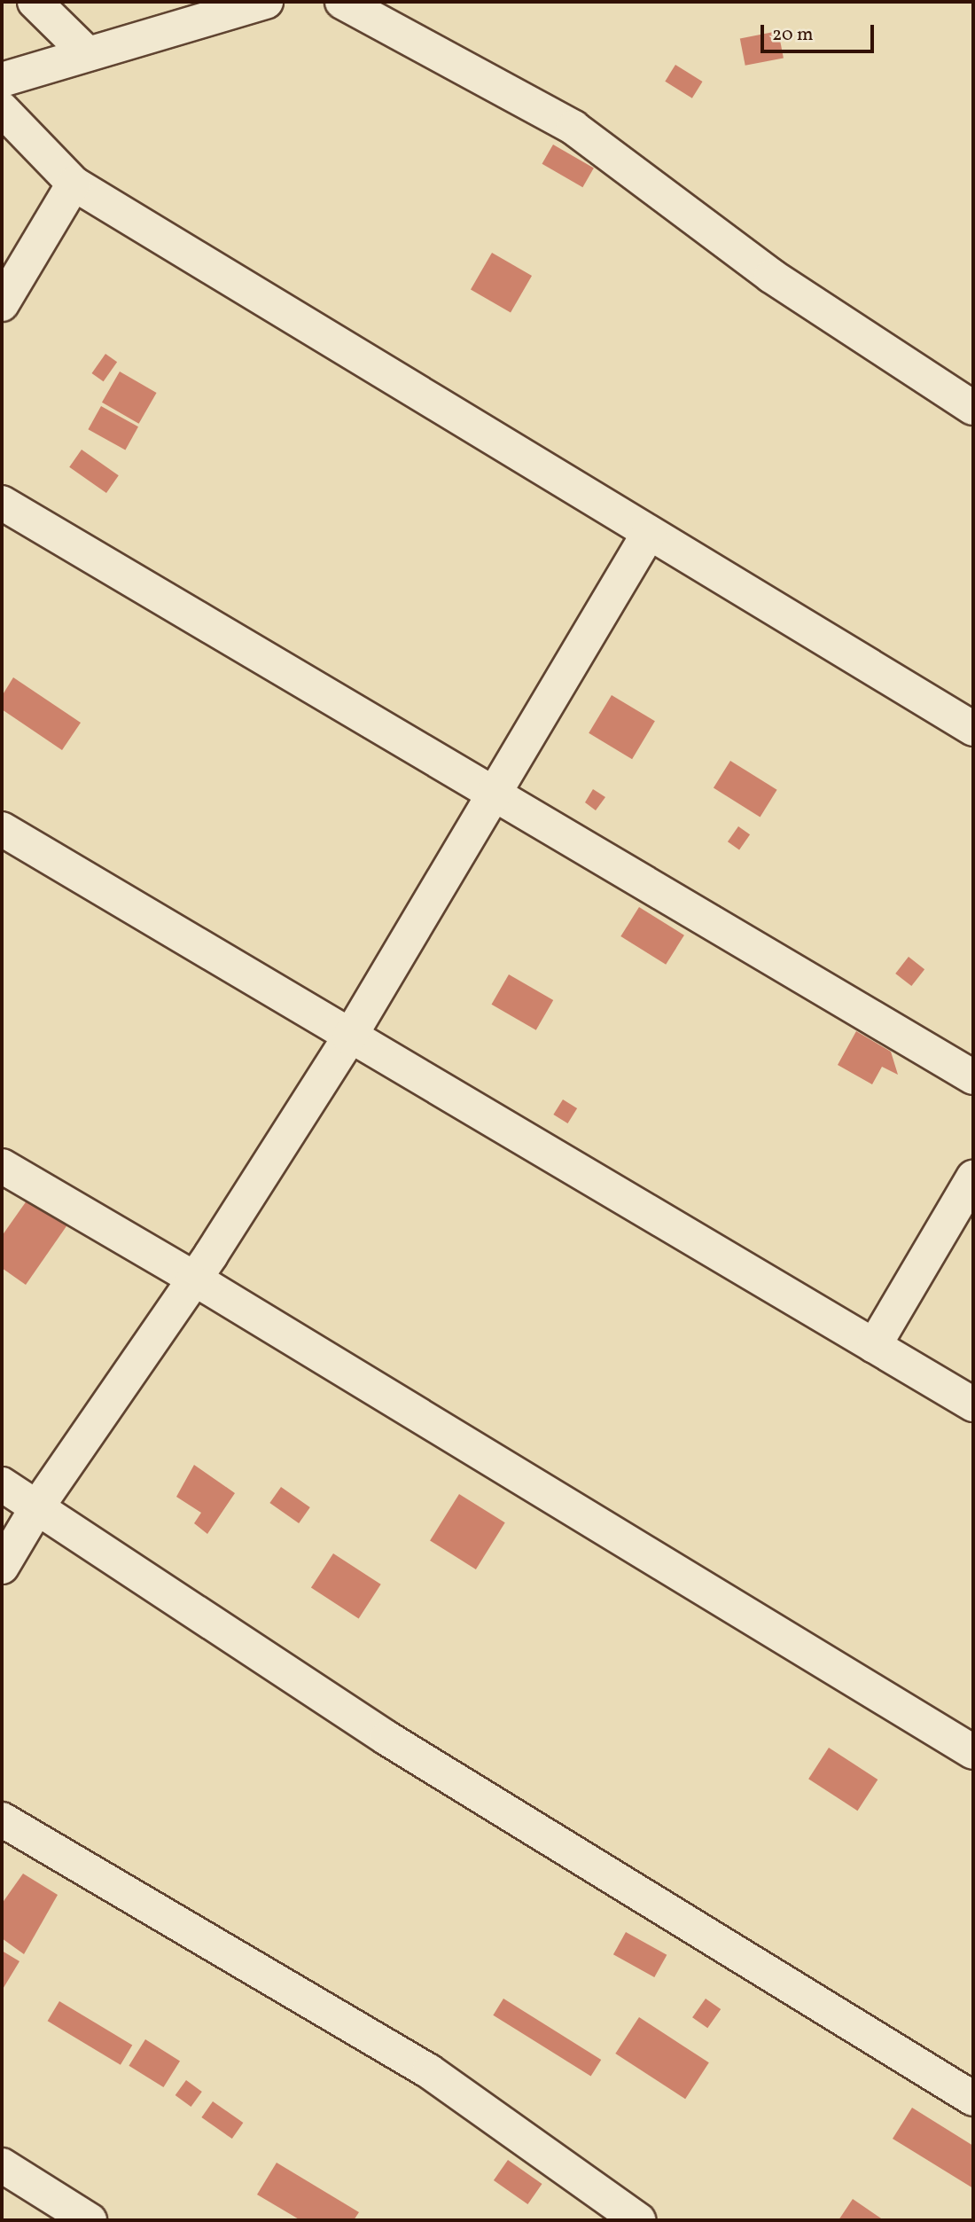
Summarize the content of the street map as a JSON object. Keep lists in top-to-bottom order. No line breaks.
{"scale_bar":"20 m"}
